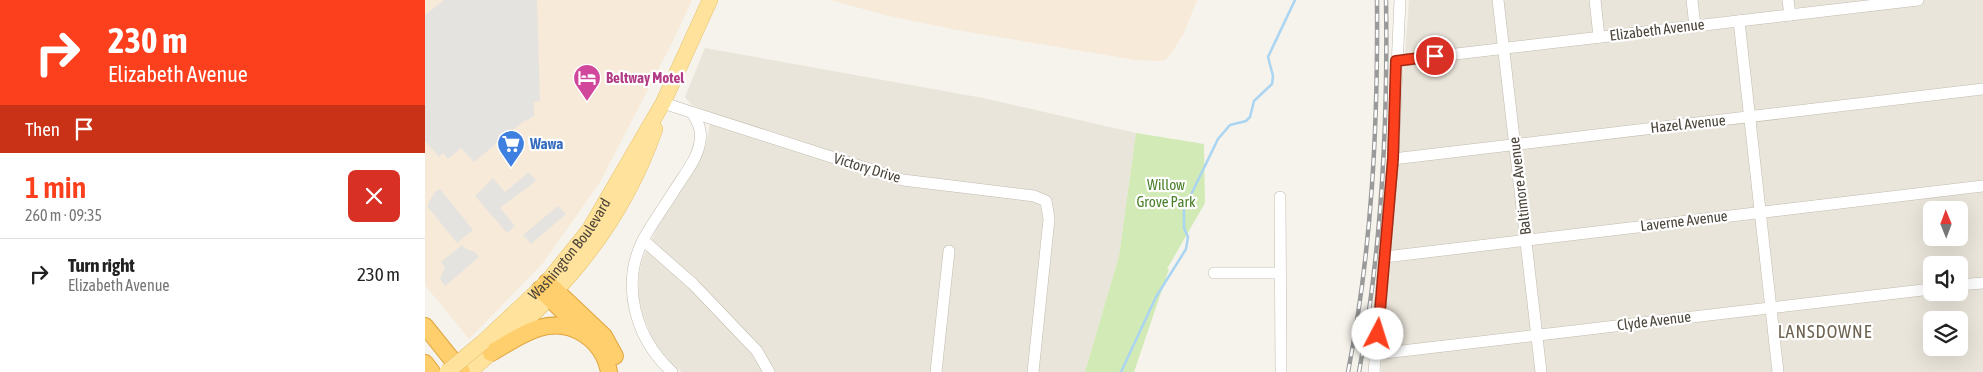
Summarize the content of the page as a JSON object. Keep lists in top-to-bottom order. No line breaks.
{"streets":{"main road":["Washington Boulevard"],"street":["Elizabeth Avenue","Hazel Avenue","Victory Drive","Baltimore Avenue","Laverne Avenue","Clyde Avenue"]},"crossings":[["Elizabeth Avenue","Baltimore Avenue"],["Hazel Avenue","Baltimore Avenue"],["Victory Drive","Washington Boulevard"],["Baltimore Avenue","Laverne Avenue"],["Baltimore Avenue","Clyde Avenue"]],"districts":["LANSDOWNE"],"parks":["Willow Grove Park"],"places":{"hotel":["Beltway Motel"],"supermarket":["Wawa"]},"north":"top","page":{"turn":["230 m","Elizabeth Avenue"],"then":"Then","heading":["1 min","260 m · 09:35"],"list":[{"name":"Turn right","note":"Elizabeth Avenue","value":"230 m"}]}}
